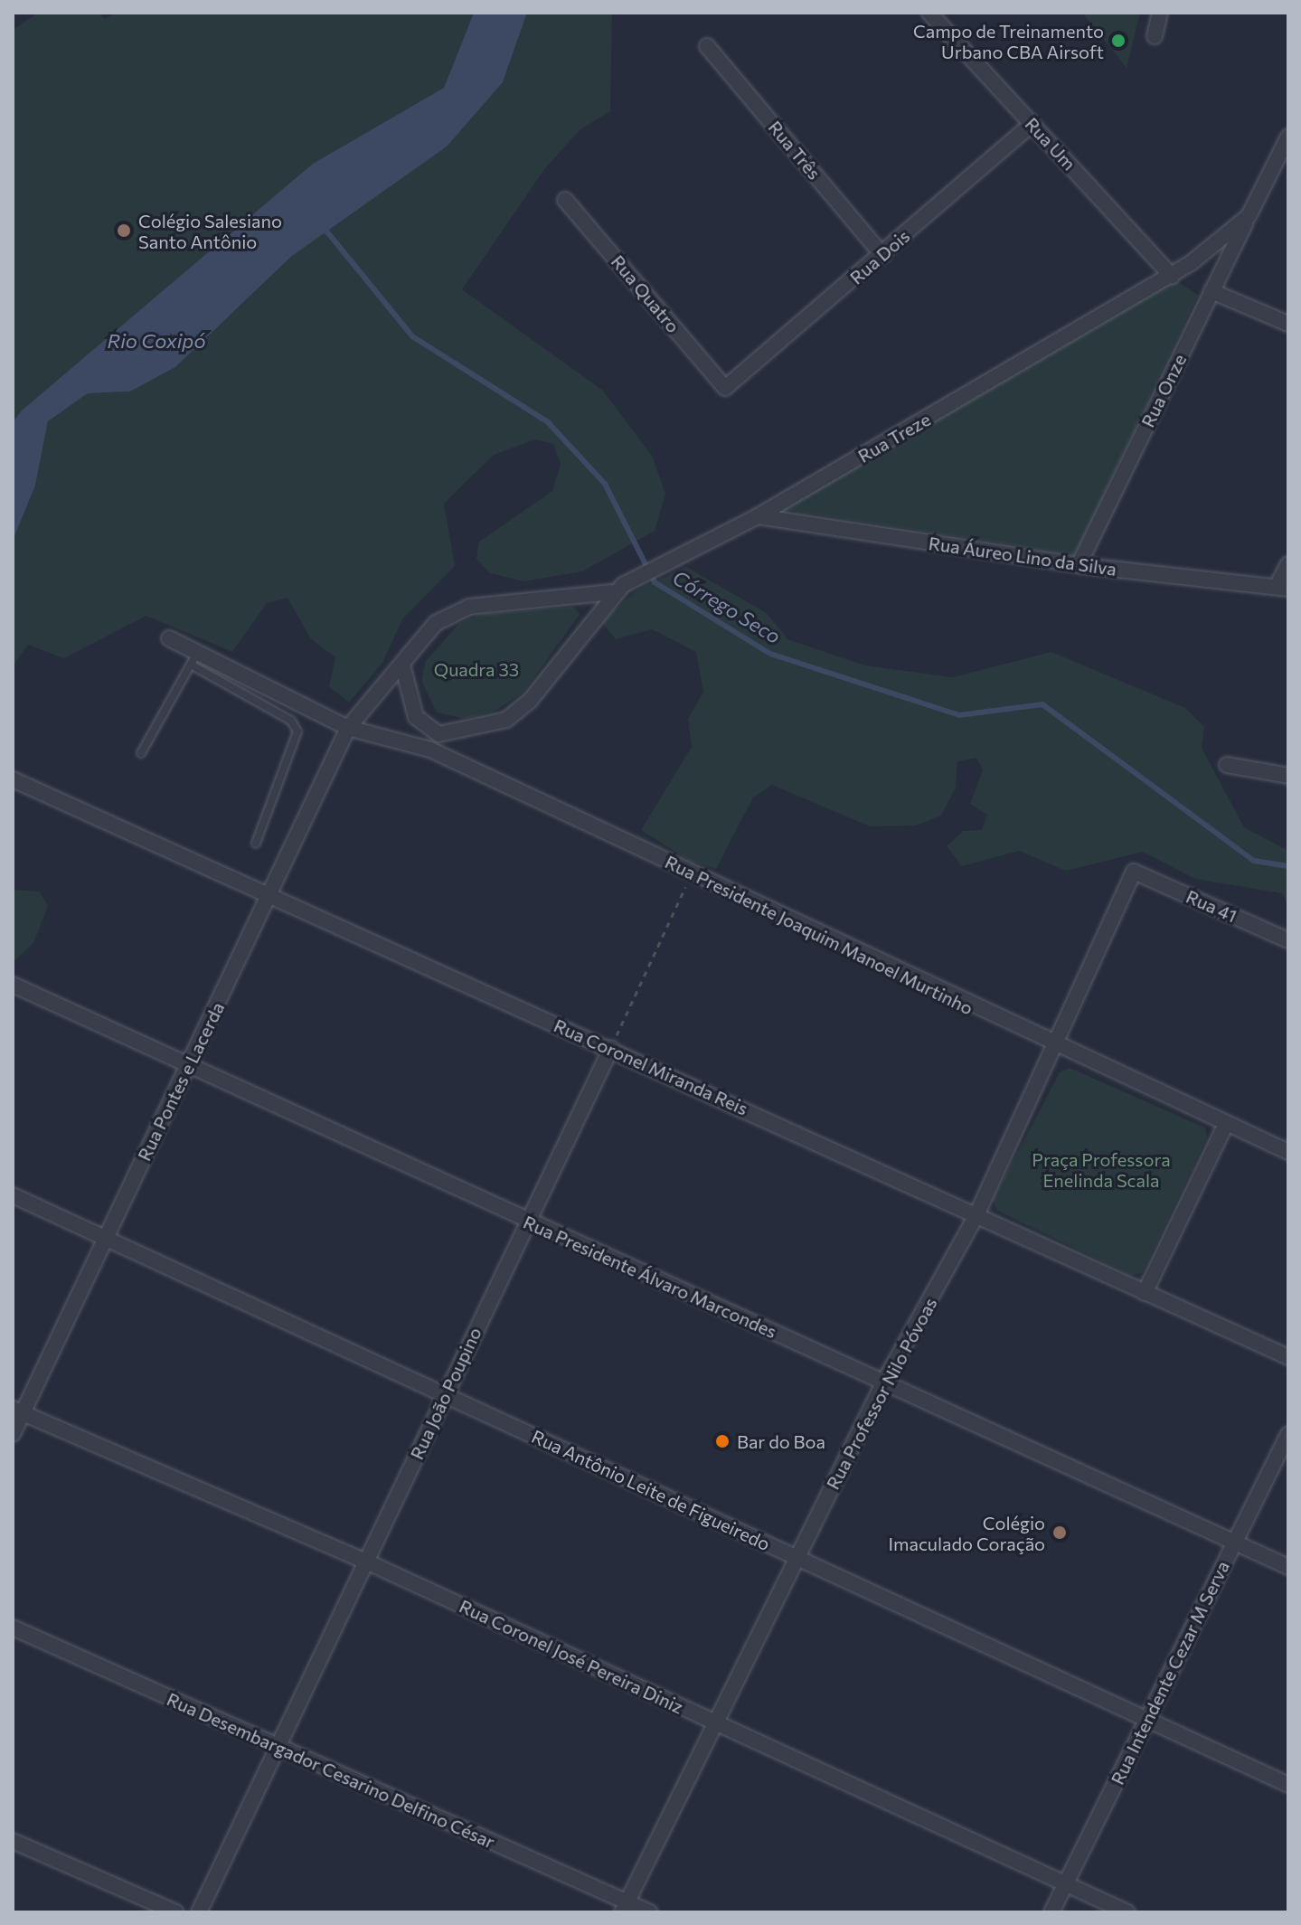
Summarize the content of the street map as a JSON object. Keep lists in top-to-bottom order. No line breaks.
{"streets":{"street":["Rua Um","Rua Três","Rua Dois","Rua Quatro","Rua Onze","Rua Treze","Rua Áureo Lino da Silva","Rua 41","Rua Presidente Joaquim Manoel Murtinho","Rua Coronel Miranda Reis","Rua Pontes e Lacerda","Rua Presidente Álvaro Marcondes","Rua João Poupino","Rua Professor Nilo Póvoas","Rua Antônio Leite de Figueiredo","Rua Coronel José Pereira Diniz","Rua Intendente Cezar M Serva","Rua Desembargador Cesarino Delfino César"]},"crossings":[["Rua Um","Rua Dois"],["Rua Um","Rua Treze"],["Rua Três","Rua Dois"],["Rua Dois","Rua Quatro"],["Rua Onze","Rua Treze"],["Rua Onze","Rua Áureo Lino da Silva"],["Rua Treze","Rua Áureo Lino da Silva"],["Rua Treze","Rua Presidente Joaquim Manoel Murtinho"],["Rua Treze","Rua Pontes e Lacerda"],["Rua 41","Rua Professor Nilo Póvoas"],["Rua Presidente Joaquim Manoel Murtinho","Rua Pontes e Lacerda"],["Rua Presidente Joaquim Manoel Murtinho","Rua Professor Nilo Póvoas"],["Rua Coronel Miranda Reis","Rua Pontes e Lacerda"],["Rua Coronel Miranda Reis","Rua João Poupino"],["Rua Coronel Miranda Reis","Rua Professor Nilo Póvoas"],["Rua Pontes e Lacerda","Rua Presidente Álvaro Marcondes"],["Rua Pontes e Lacerda","Rua Antônio Leite de Figueiredo"],["Rua Pontes e Lacerda","Rua Coronel José Pereira Diniz"],["Rua Presidente Álvaro Marcondes","Rua João Poupino"],["Rua Presidente Álvaro Marcondes","Rua Professor Nilo Póvoas"],["Rua Presidente Álvaro Marcondes","Rua Intendente Cezar M Serva"],["Rua João Poupino","Rua Antônio Leite de Figueiredo"],["Rua João Poupino","Rua Coronel José Pereira Diniz"],["Rua João Poupino","Rua Desembargador Cesarino Delfino César"],["Rua Professor Nilo Póvoas","Rua Antônio Leite de Figueiredo"],["Rua Professor Nilo Póvoas","Rua Coronel José Pereira Diniz"],["Rua Professor Nilo Póvoas","Rua Desembargador Cesarino Delfino César"],["Rua Antônio Leite de Figueiredo","Rua Intendente Cezar M Serva"],["Rua Coronel José Pereira Diniz","Rua Intendente Cezar M Serva"]],"water":["Rio Coxipó","Córrego Seco"],"parks":["Quadra 33","Praça Professora Enelinda Scala"],"places":["Campo de Treinamento Urbano CBA Airsoft","Colégio Salesiano Santo Antônio","Bar do Boa","Colégio Imaculado Coração"]}
